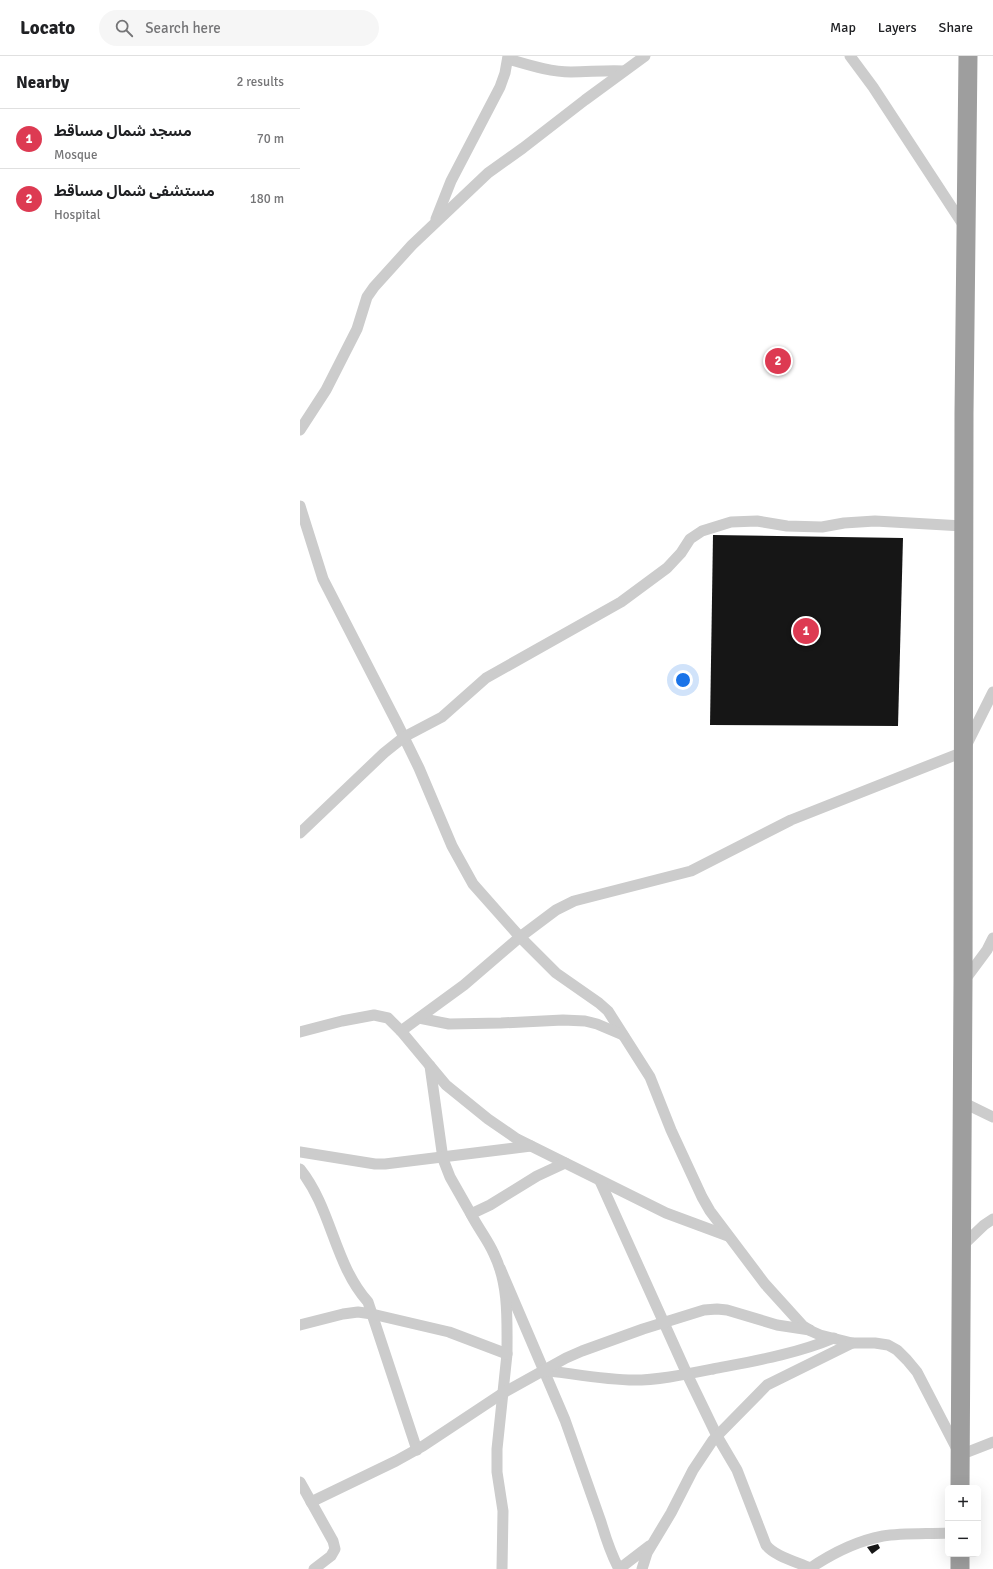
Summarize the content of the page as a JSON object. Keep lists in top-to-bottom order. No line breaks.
{"page":{"header":"Locato","search":"Search here","nav":["Map","Layers","Share"],"heading":["Nearby","2 results"],"list":[{"mark":"1","name":"مسجد شمال مساقط","note":"Mosque","value":"70 m"},{"mark":"2","name":"مستشفى شمال مساقط","note":"Hospital","value":"180 m"}],"pins":["2","1"],"map_buttons":["+","−"]}}
